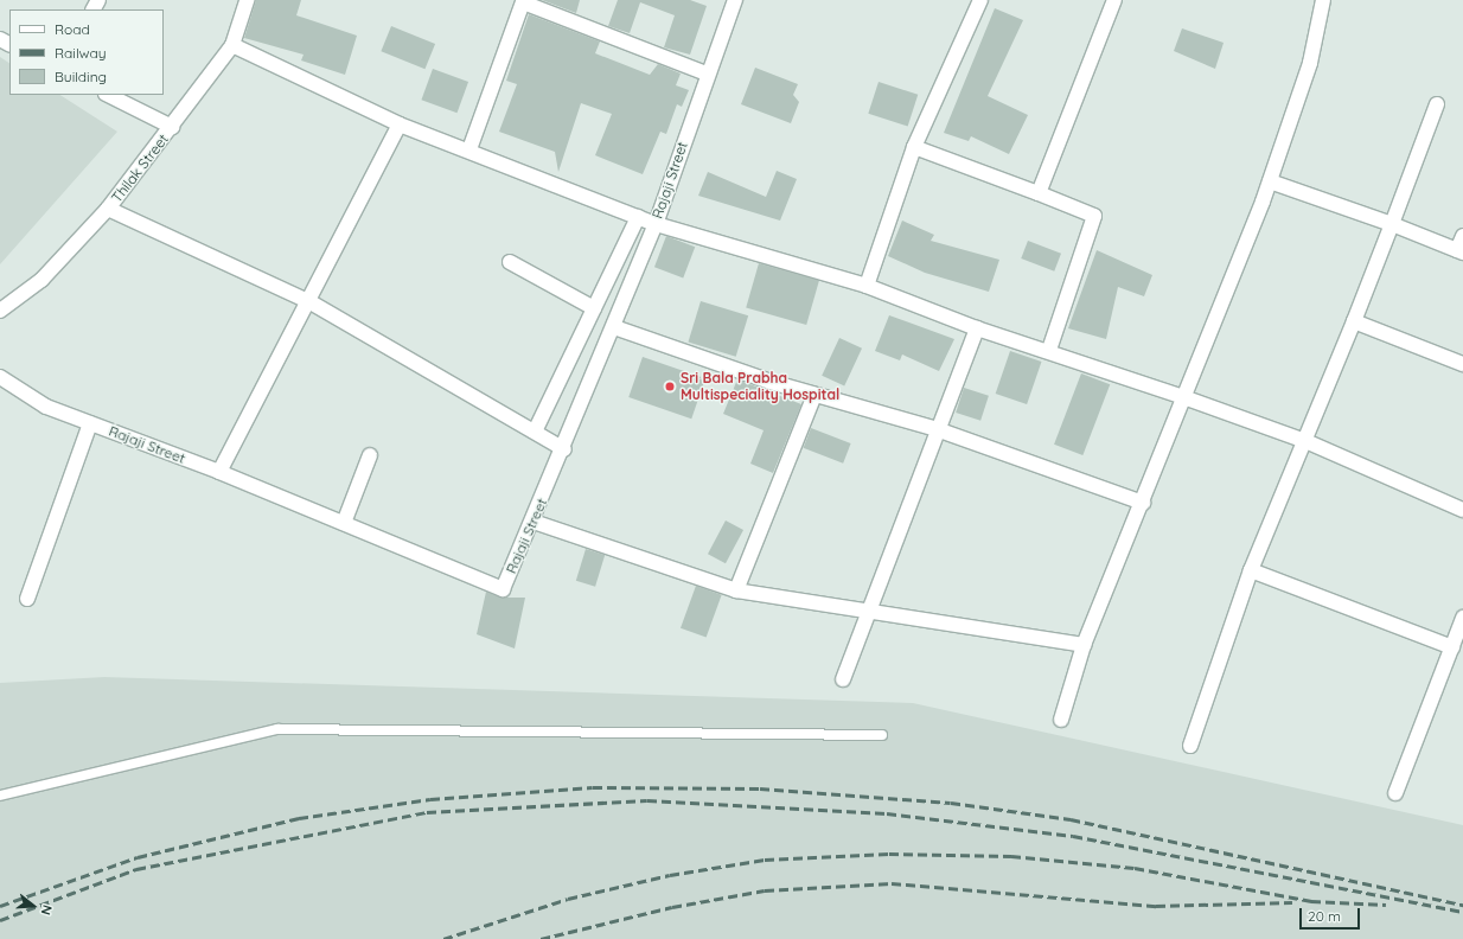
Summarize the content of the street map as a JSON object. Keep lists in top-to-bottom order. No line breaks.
{"streets":{"street":["Thilak Street","Rajaji Street"]},"places":["Sri Bala Prabha Multispeciality Hospital"],"legend":["Road","Railway","Building"],"scale_bar":"20 m","north":"right"}
